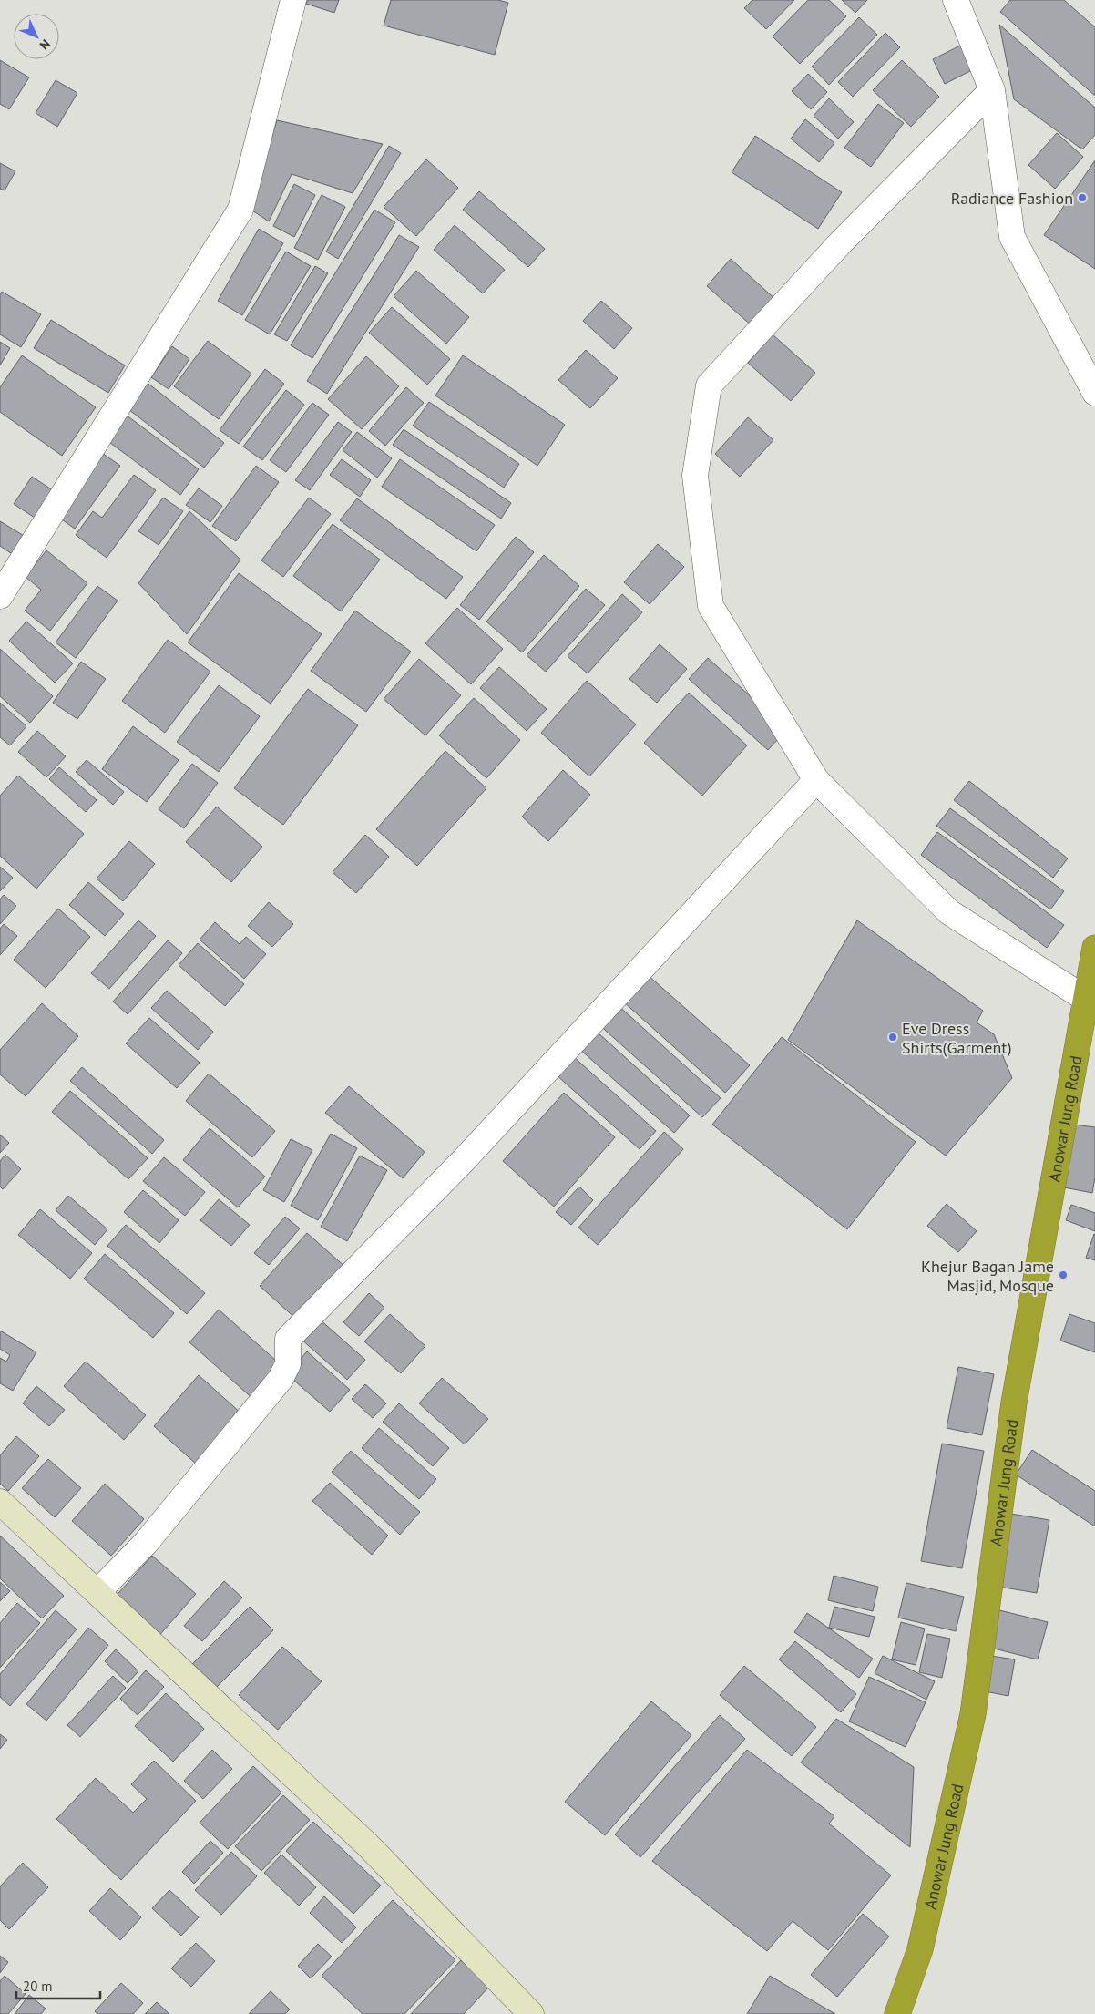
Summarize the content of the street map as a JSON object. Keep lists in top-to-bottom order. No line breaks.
{"streets":{"highway":["Anowar Jung Road"]},"places":["Radiance Fashion","Eve Dress Shirts(Garment)","Khejur Bagan Jame Masjid, Mosque"],"scale_bar":"20 m","north":"bottom right"}
